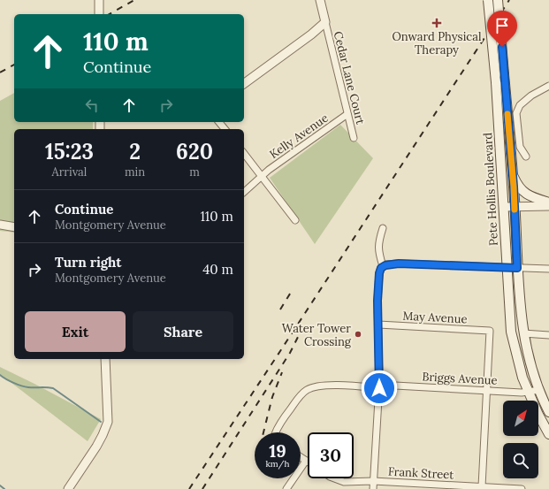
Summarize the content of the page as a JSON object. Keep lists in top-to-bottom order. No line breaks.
{"streets":{"main road":["Pete Hollis Boulevard"],"street":["Cedar Lane Court","Kelly Avenue","May Avenue","Briggs Avenue","Frank Street"]},"crossings":[["Cedar Lane Court","Kelly Avenue"],["Pete Hollis Boulevard","Briggs Avenue"],["May Avenue","Briggs Avenue"]],"places":{"health":["Onward Physical Therapy"],"other":["Water Tower Crossing"]},"north":"top right","page":{"turn":["110 m","Continue"],"eta":["15:23","Arrival","2","min","620","m"],"list":[{"name":"Continue","note":"Montgomery Avenue","value":"110 m"},{"name":"Turn right","note":"Montgomery Avenue","value":"40 m"}],"buttons":["Exit","Share"],"speed":"19 km/h","limit":"30"}}
